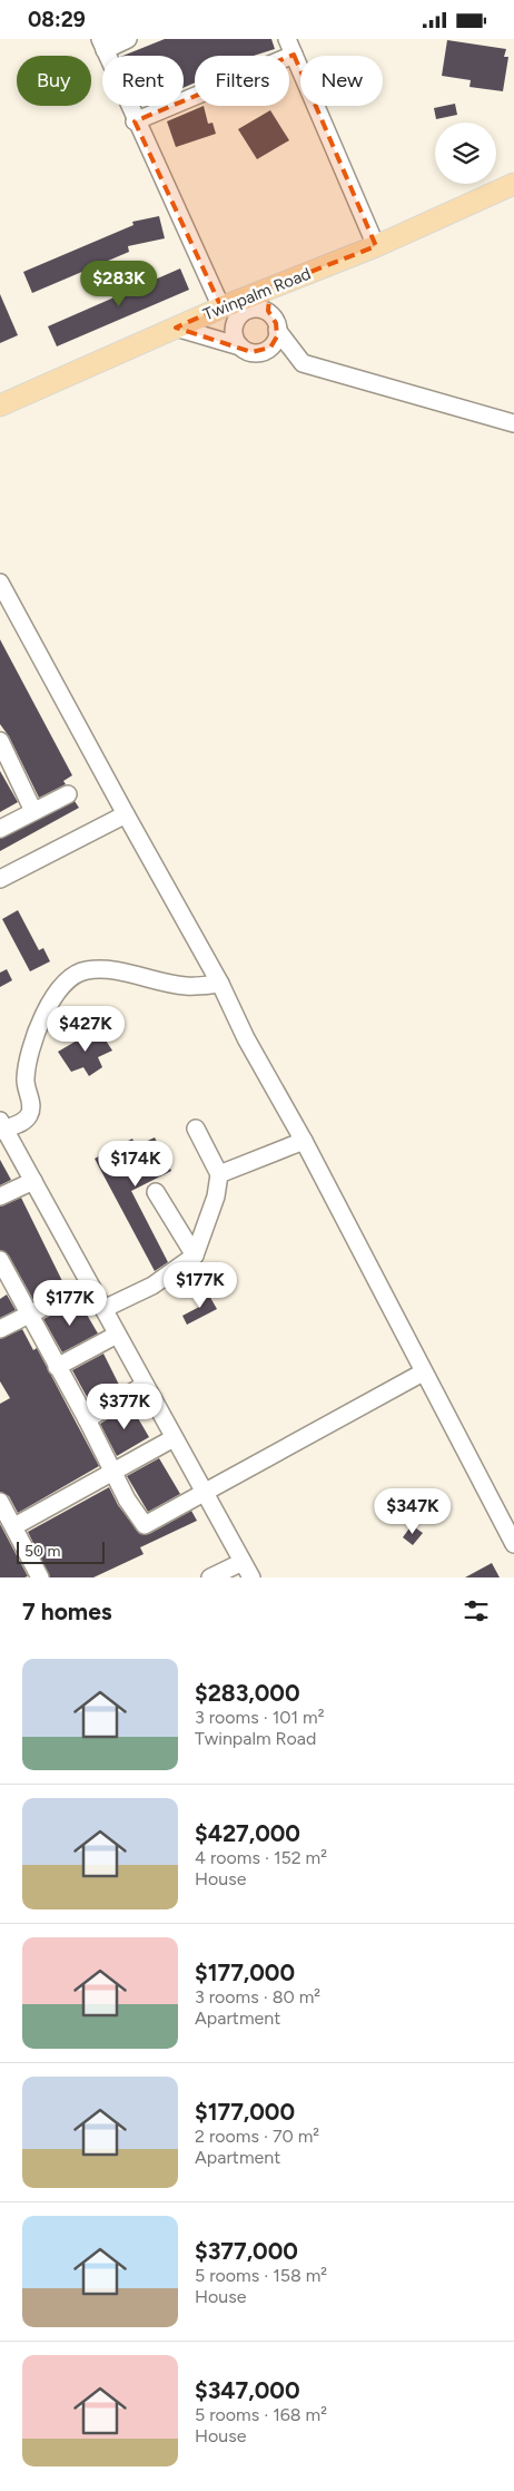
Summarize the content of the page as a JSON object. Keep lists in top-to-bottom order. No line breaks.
{"streets":{"main road":["Twinpalm Road"]},"scale_bar":"50 m","page":{"status":"08:29","chip":["Buy","Rent","Filters","New"],"price":["$283K","$427K","$174K","$177K","$177K","$377K","$347K"],"scale":"50 m","heading":"7 homes","list":[{"name":"$283,000","note":"3 rooms · 101 m² · Twinpalm Road"},{"name":"$427,000","note":"4 rooms · 152 m² · House"},{"name":"$177,000","note":"3 rooms · 80 m² · Apartment"},{"name":"$177,000","note":"2 rooms · 70 m² · Apartment"},{"name":"$377,000","note":"5 rooms · 158 m² · House"},{"name":"$347,000","note":"5 rooms · 168 m² · House"}]}}
